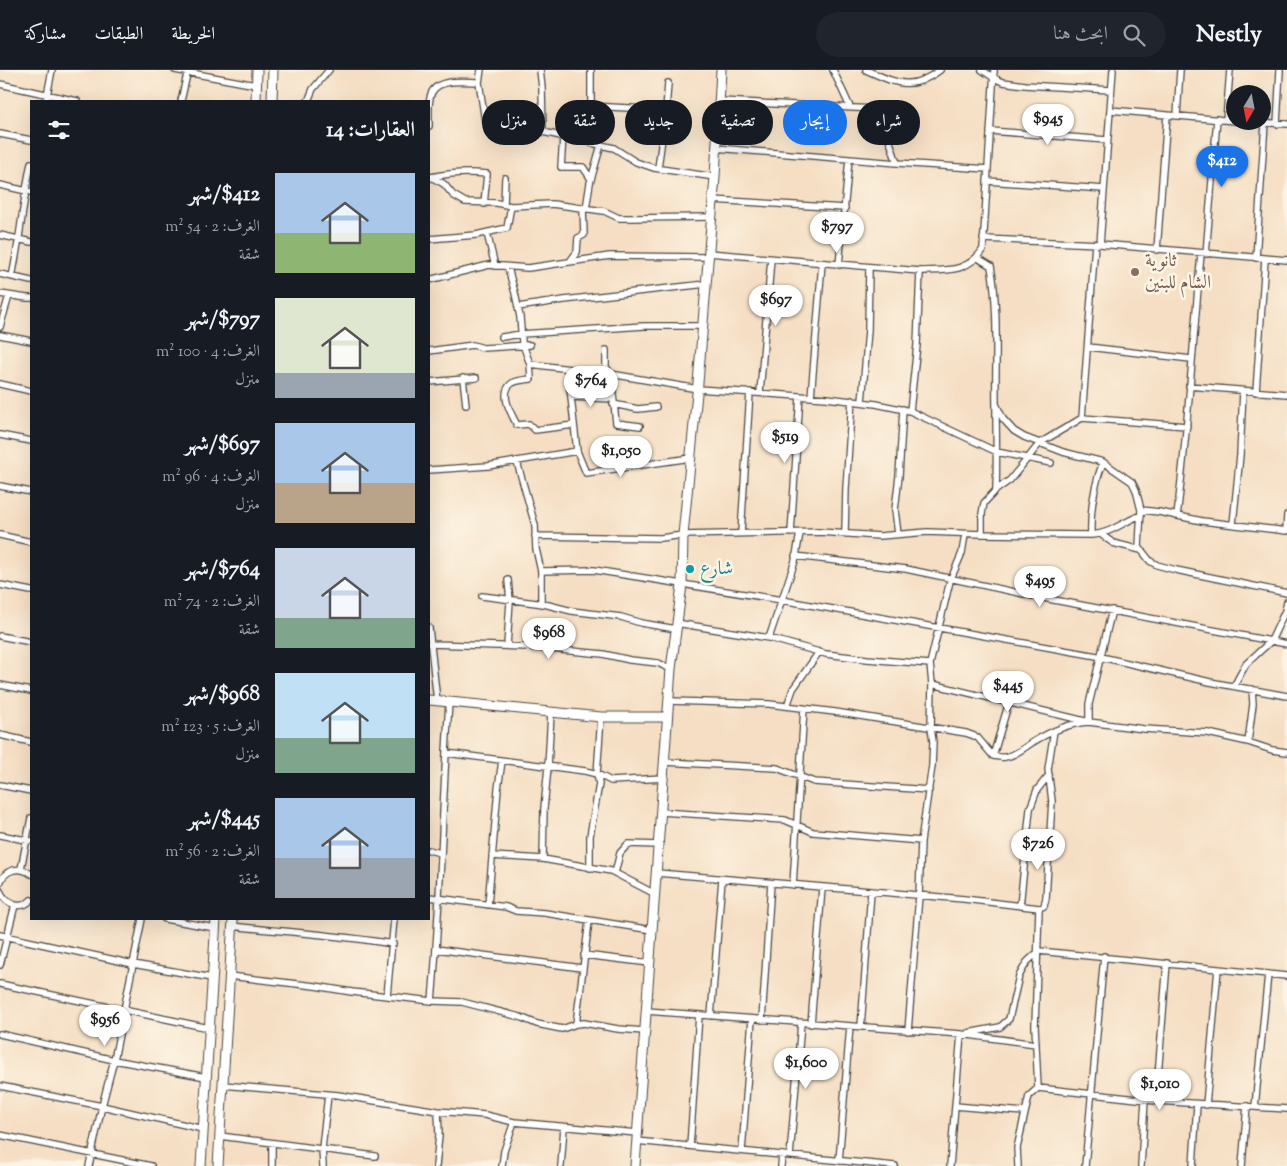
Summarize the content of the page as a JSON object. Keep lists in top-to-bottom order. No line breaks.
{"places":["ثانوية الشام للبنين","شارع"],"north":"bottom","page":{"header":"Nestly","search":"ابحث هنا","nav":["الخريطة","الطبقات","مشاركة"],"chip":["شراء","إيجار","تصفية","جديد","شقة","منزل"],"heading":"العقارات: 14","price":["$945","$412","$797","$697","$764","$519","$1,050","$495","$968","$445","$726","$956","$1,600","$1,010"],"list":[{"name":"$412/شهر","note":"الغرف: 2 · 54 m² · شقة"},{"name":"$797/شهر","note":"الغرف: 4 · 100 m² · منزل"},{"name":"$697/شهر","note":"الغرف: 4 · 96 m² · منزل"},{"name":"$764/شهر","note":"الغرف: 2 · 74 m² · شقة"},{"name":"$968/شهر","note":"الغرف: 5 · 123 m² · منزل"},{"name":"$445/شهر","note":"الغرف: 2 · 56 m² · شقة"}]}}
